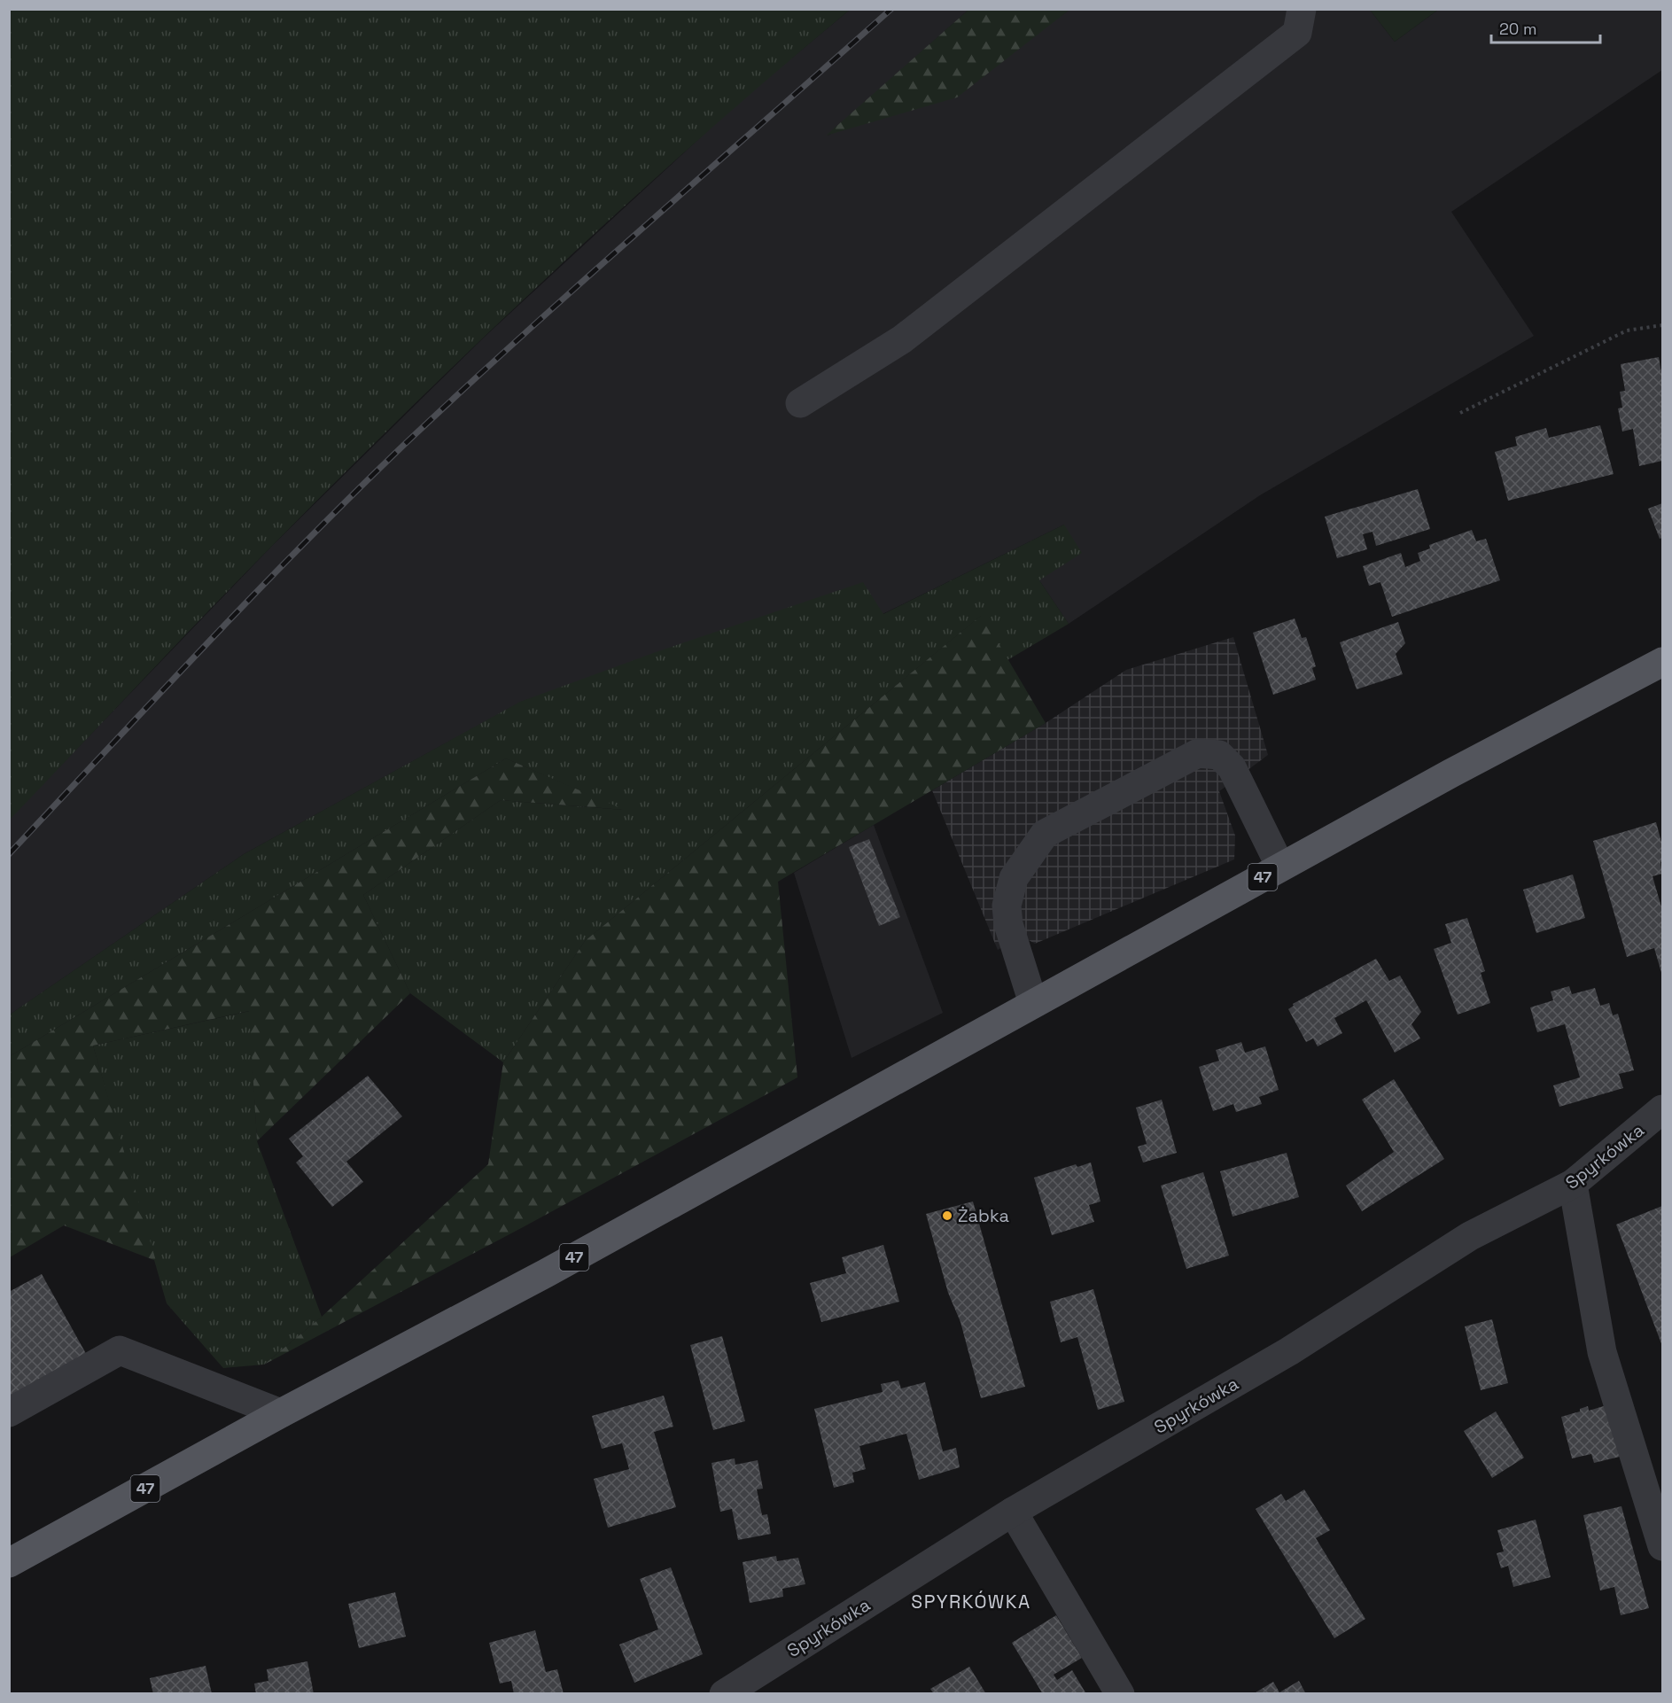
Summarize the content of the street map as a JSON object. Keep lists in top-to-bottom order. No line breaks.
{"streets":{"main road":["47"],"street":["Spyrkówka"]},"districts":["SPYRKÓWKA"],"places":["Żabka"],"scale_bar":"20 m"}
